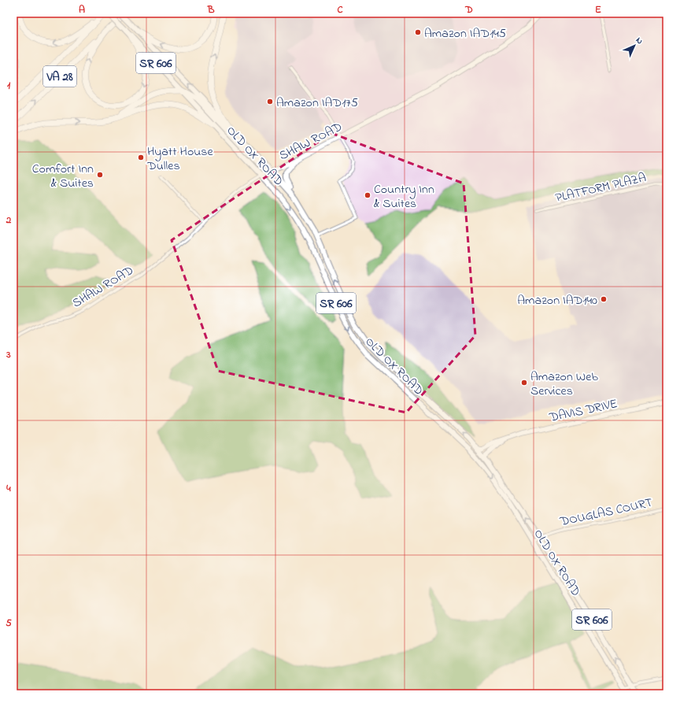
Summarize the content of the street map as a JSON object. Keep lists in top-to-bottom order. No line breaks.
{"streets":{"highway":["VA 28"],"main road":["SR 606","SHAW ROAD","OLD OX ROAD","DAVIS DRIVE"],"street":["PLATFORM PLAZA","DOUGLAS COURT"]},"crossings":[["SHAW ROAD","OLD OX ROAD"],["OLD OX ROAD","DAVIS DRIVE"],["OLD OX ROAD","DOUGLAS COURT"]],"places":["Amazon IAD145","Amazon IAD175","Hyatt House Dulles","Comfort Inn & Suites","Country Inn & Suites","Amazon IAD140","Amazon Web Services"],"north":"top right","grid":{"columns":["A","B","C","D","E"],"rows":["1","2","3","4","5"]}}
